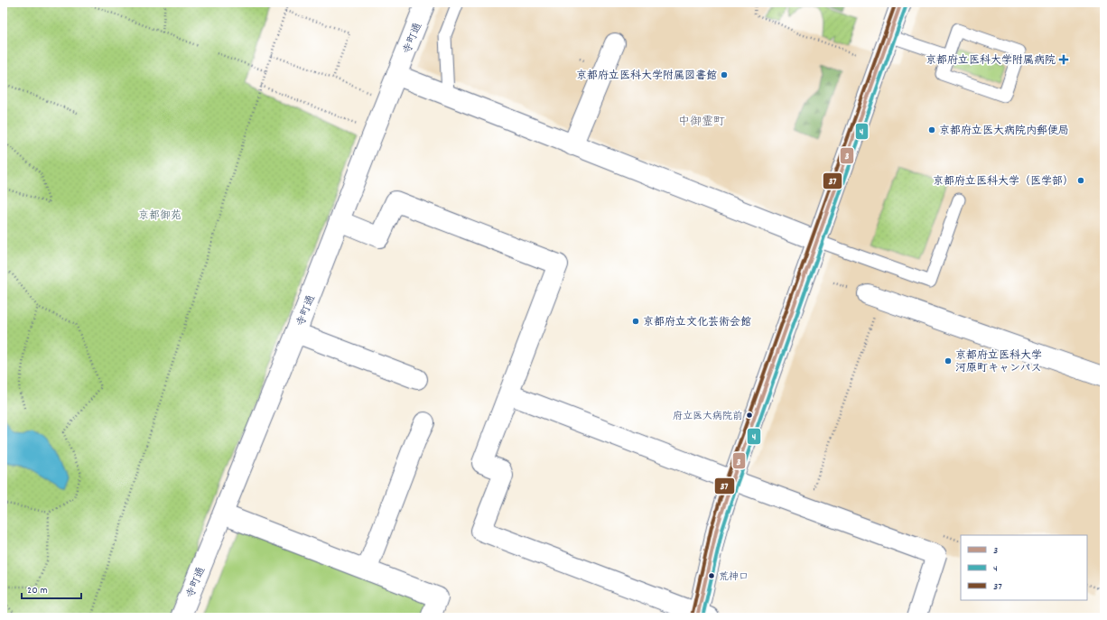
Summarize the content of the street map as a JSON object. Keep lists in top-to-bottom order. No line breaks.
{"streets":{"street":["寺町通"]},"districts":["中御霊町"],"parks":["京都御苑"],"places":{"health":["京都府立医科大学附属病院"],"other":["京都府立医科大学附属図書館","京都府立医大病院内郵便局","京都府立医科大学（医学部）","京都府立文化芸術会館","京都府立医科大学 河原町キャンパス","府立医大病院前","荒神口"]},"lines":["transit line 3","transit line 37","transit line 4"],"legend":["3","4","37"],"scale_bar":"20 m"}
